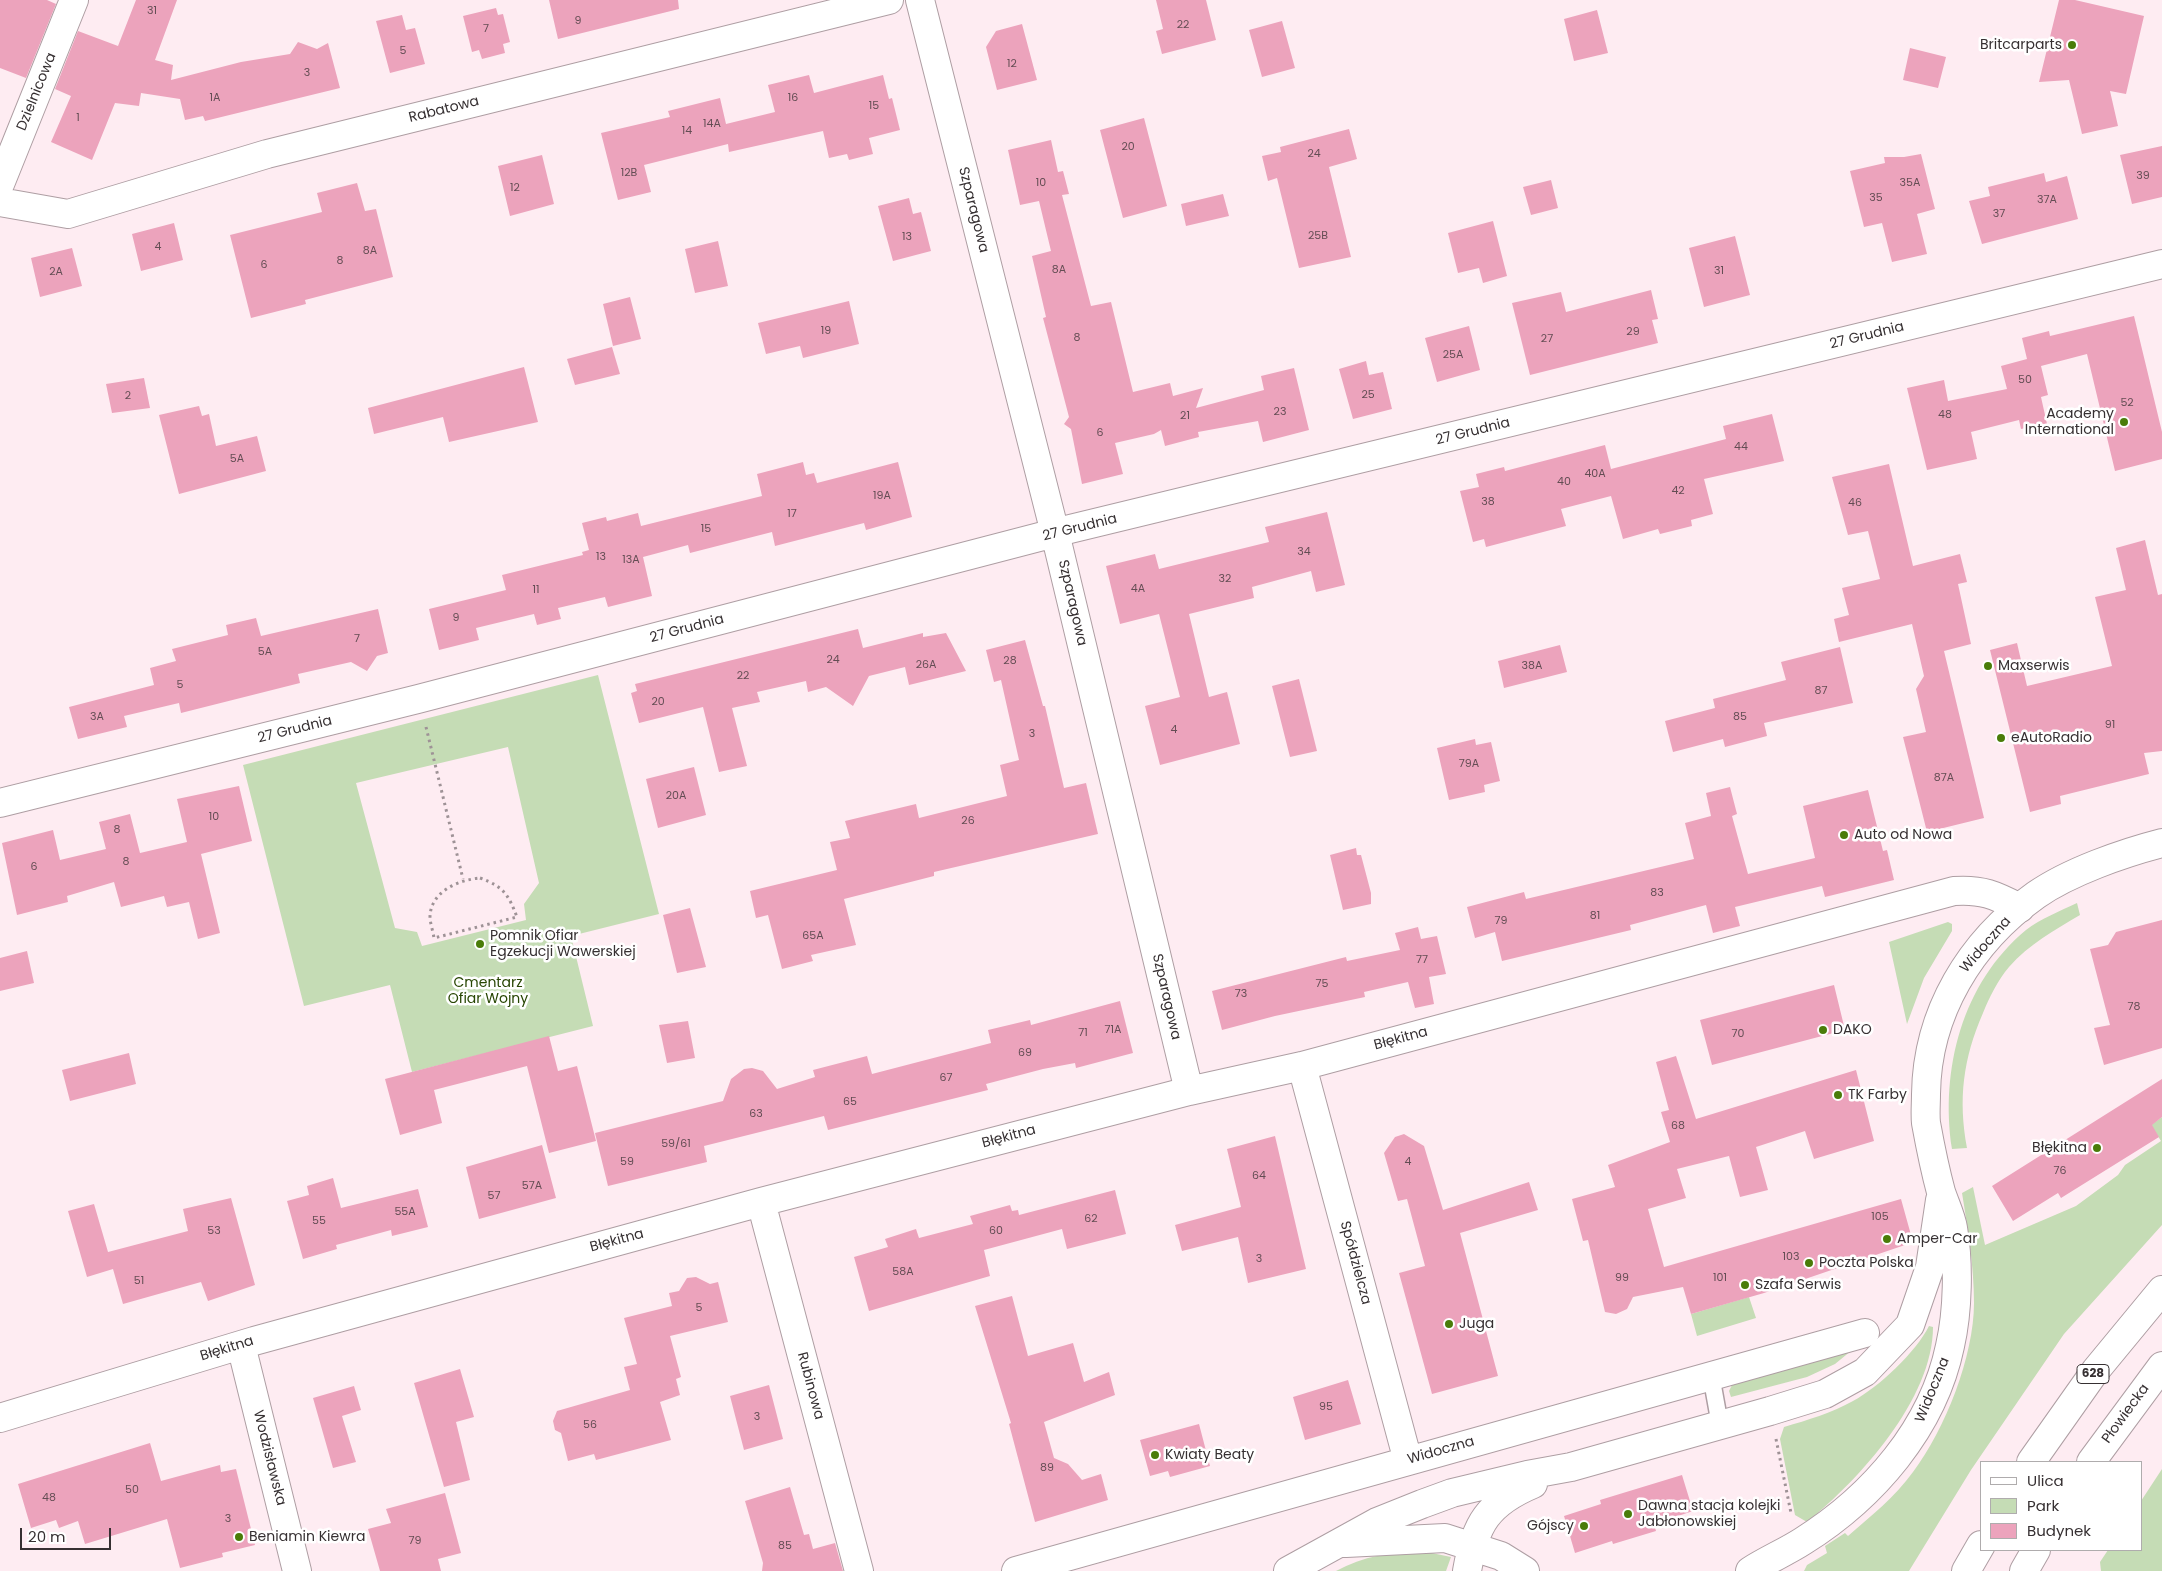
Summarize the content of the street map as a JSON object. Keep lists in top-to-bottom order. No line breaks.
{"streets":{"street":["Dzielnicowa","Rabatowa","Szparagowa","27 Grudnia","Widoczna","Błękitna","Spółdzielcza","628","Rubinowa","Płowiecka","Wodzisławska"]},"crossings":[["Szparagowa","27 Grudnia"],["Szparagowa","Błękitna"],["Widoczna","Błękitna"],["Widoczna","Spółdzielcza"],["Błękitna","Spółdzielcza"],["Błękitna","Rubinowa"],["Błękitna","Wodzisławska"]],"parks":["Cmentarz Ofiar Wojny"],"places":["Britcarparts","Academy International","Maxserwis","eAutoRadio","Auto od Nowa","Pomnik Ofiar Egzekucji Wawerskiej","DAKO","TK Farby","Błękitna","Amper-Car","Poczta Polska","Szafa Serwis","Juga","Kwiaty Beaty","Dawna stacja kolejki Jabłonowskiej","Gójscy","Beniamin Kiewra"],"house_numbers":["31","9","22","7","5","12","3","1A","16","15","1","14A","14","20","24","12B","39","10","35A","12","35","37A","37","25B","13","4","8A","8","6","8A","31","2A","19","29","8","27","25A","50","25","2","52","23","48","21","6","44","5A","40A","40","42","19A","38","46","17","15","34","13","13A","32","4A","11","9","7","5A","24","28","26A","38A","22","5","87","20","3A","85","91","4","3","79A","87A","20A","10","26","8","8","6","83","81","79","65A","77","75","73","78","71A","71","70","69","67","65","63","68","59/61","59","4","76","64","57A","57","55A","105","62","55","53","60","103","3","58A","99","101","51","5","95","3","56","89","50","48","3","79","85"],"legend":["Ulica","Park","Budynek"],"scale_bar":"20 m"}
